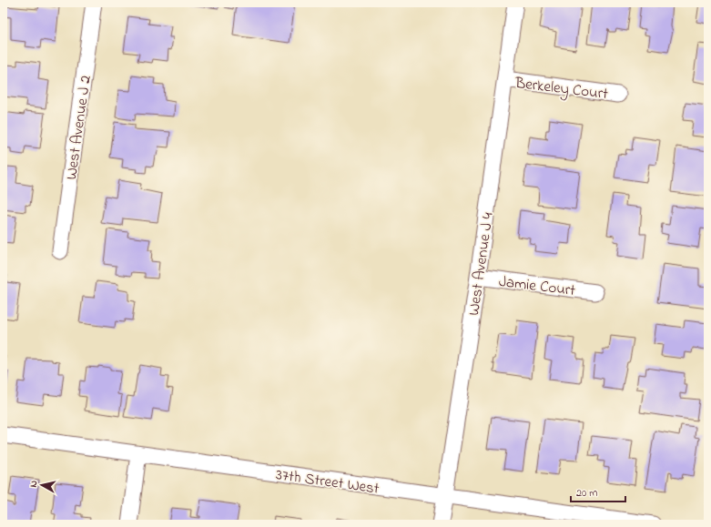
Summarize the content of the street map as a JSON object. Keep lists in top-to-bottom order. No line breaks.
{"streets":{"street":["Berkeley Court","West Avenue J 2","West Avenue J 4","Jamie Court","37th Street West"]},"crossings":[["Berkeley Court","West Avenue J 4"],["West Avenue J 4","Jamie Court"],["West Avenue J 4","37th Street West"]],"scale_bar":"20 m","north":"left"}
